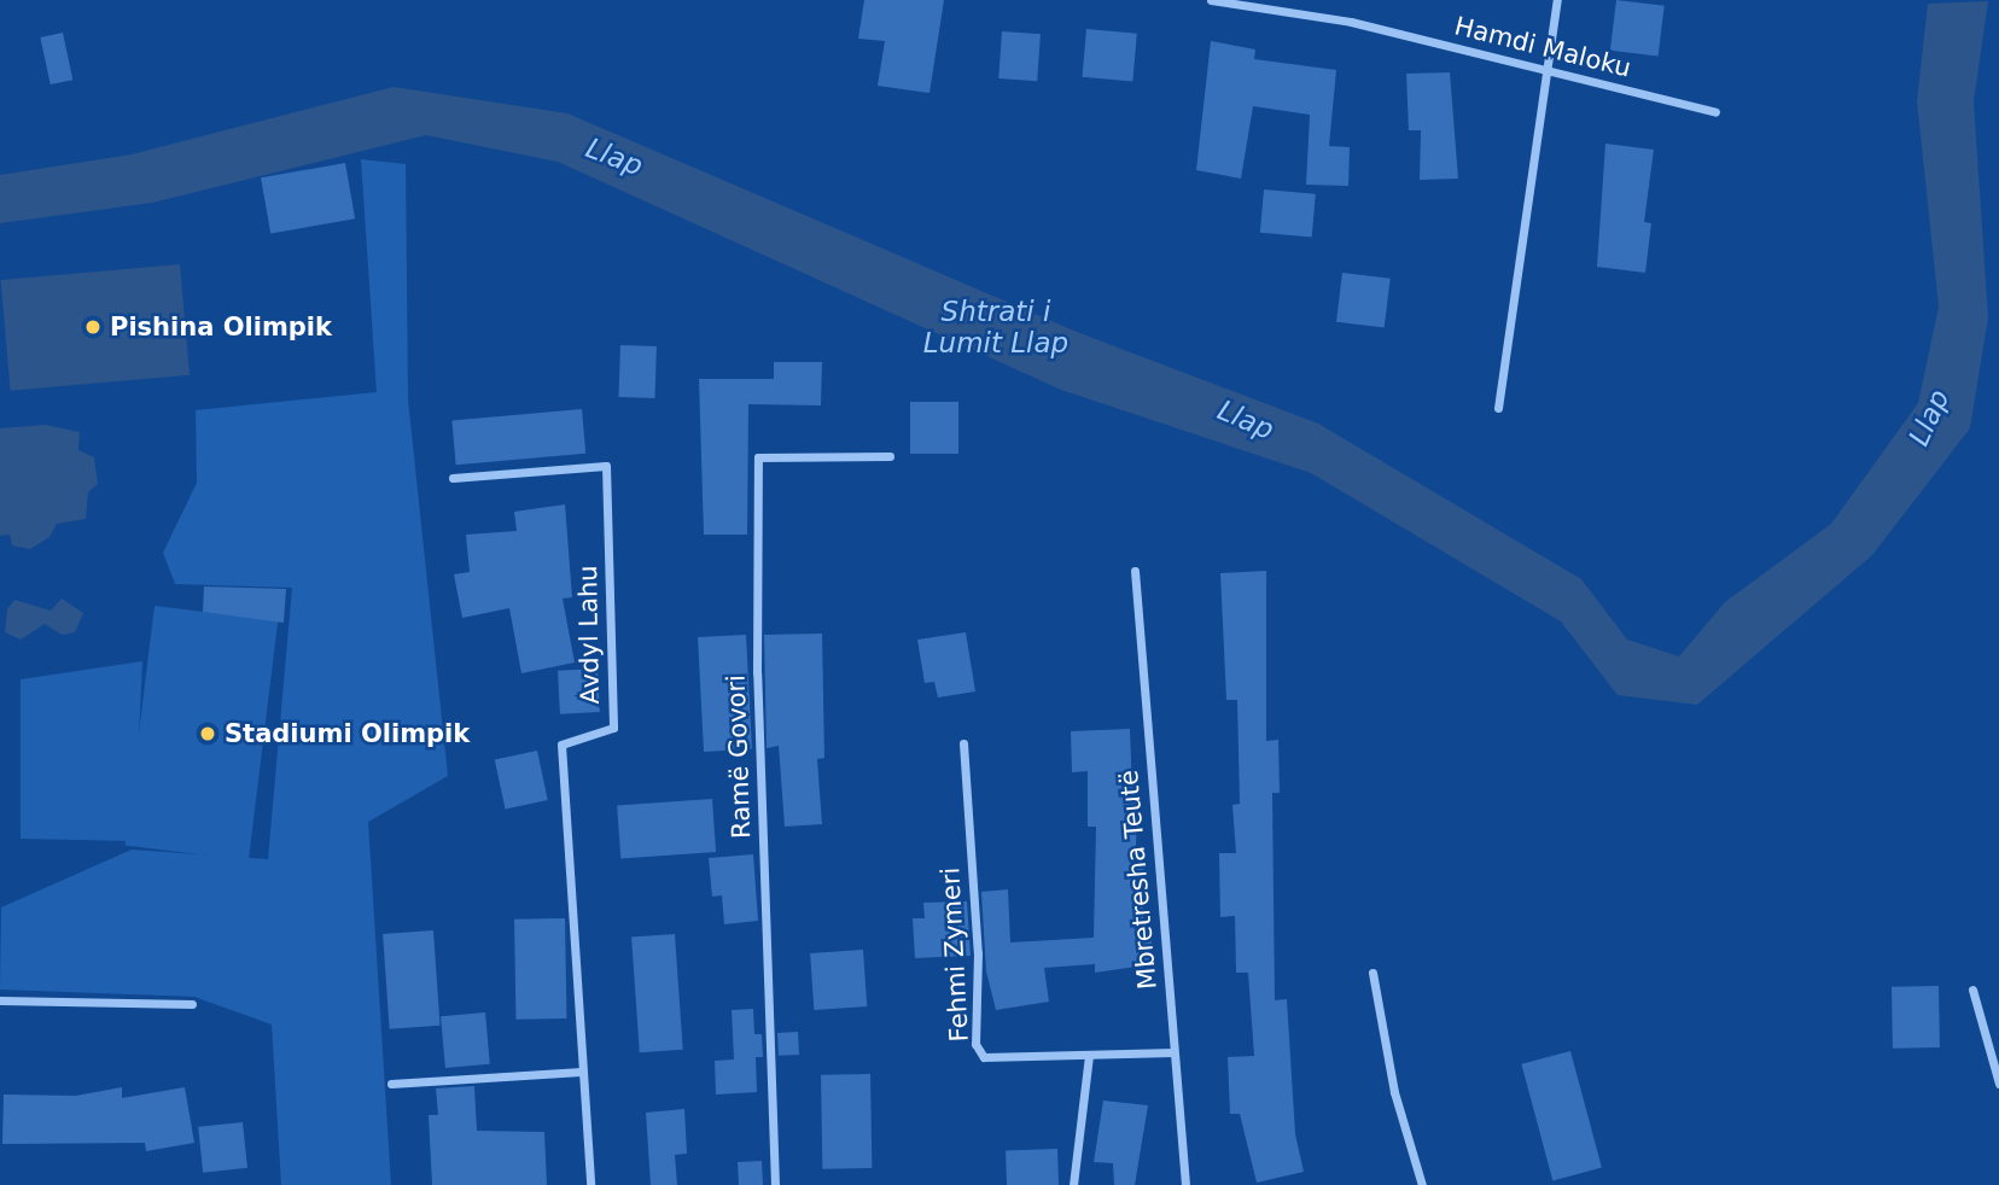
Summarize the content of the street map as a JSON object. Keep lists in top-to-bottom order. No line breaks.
{"streets":{"street":["Hamdi Maloku","Avdyl Lahu","Ramë Govori","Mbretresha Teutë","Fehmi Zymeri"]},"crossings":[["Mbretresha Teutë","Fehmi Zymeri"]],"water":["Llap","Shtrati i Lumit Llap"],"places":["Pishina Olimpik","Stadiumi Olimpik"]}
